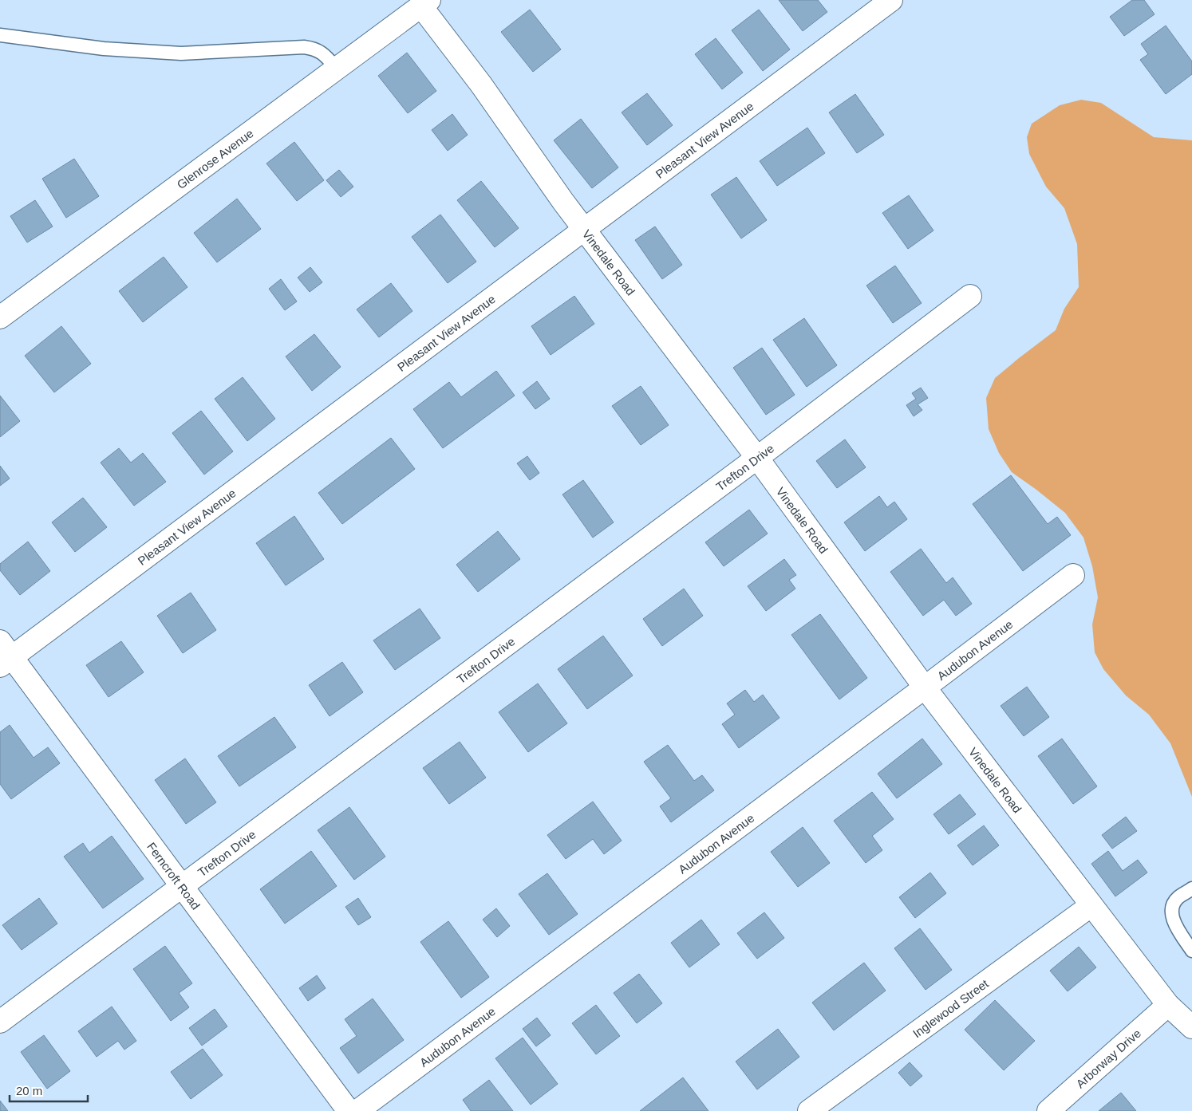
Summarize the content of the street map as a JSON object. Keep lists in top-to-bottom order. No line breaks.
{"streets":{"street":["Pleasant View Avenue","Glenrose Avenue","Vinedale Road","Trefton Drive","Audubon Avenue","Ferncroft Road","Inglewood Street","Arborway Drive"]},"crossings":[["Pleasant View Avenue","Vinedale Road"],["Pleasant View Avenue","Ferncroft Road"],["Glenrose Avenue","Vinedale Road"],["Vinedale Road","Trefton Drive"],["Vinedale Road","Audubon Avenue"],["Vinedale Road","Inglewood Street"],["Vinedale Road","Arborway Drive"],["Trefton Drive","Ferncroft Road"]],"scale_bar":"20 m"}
